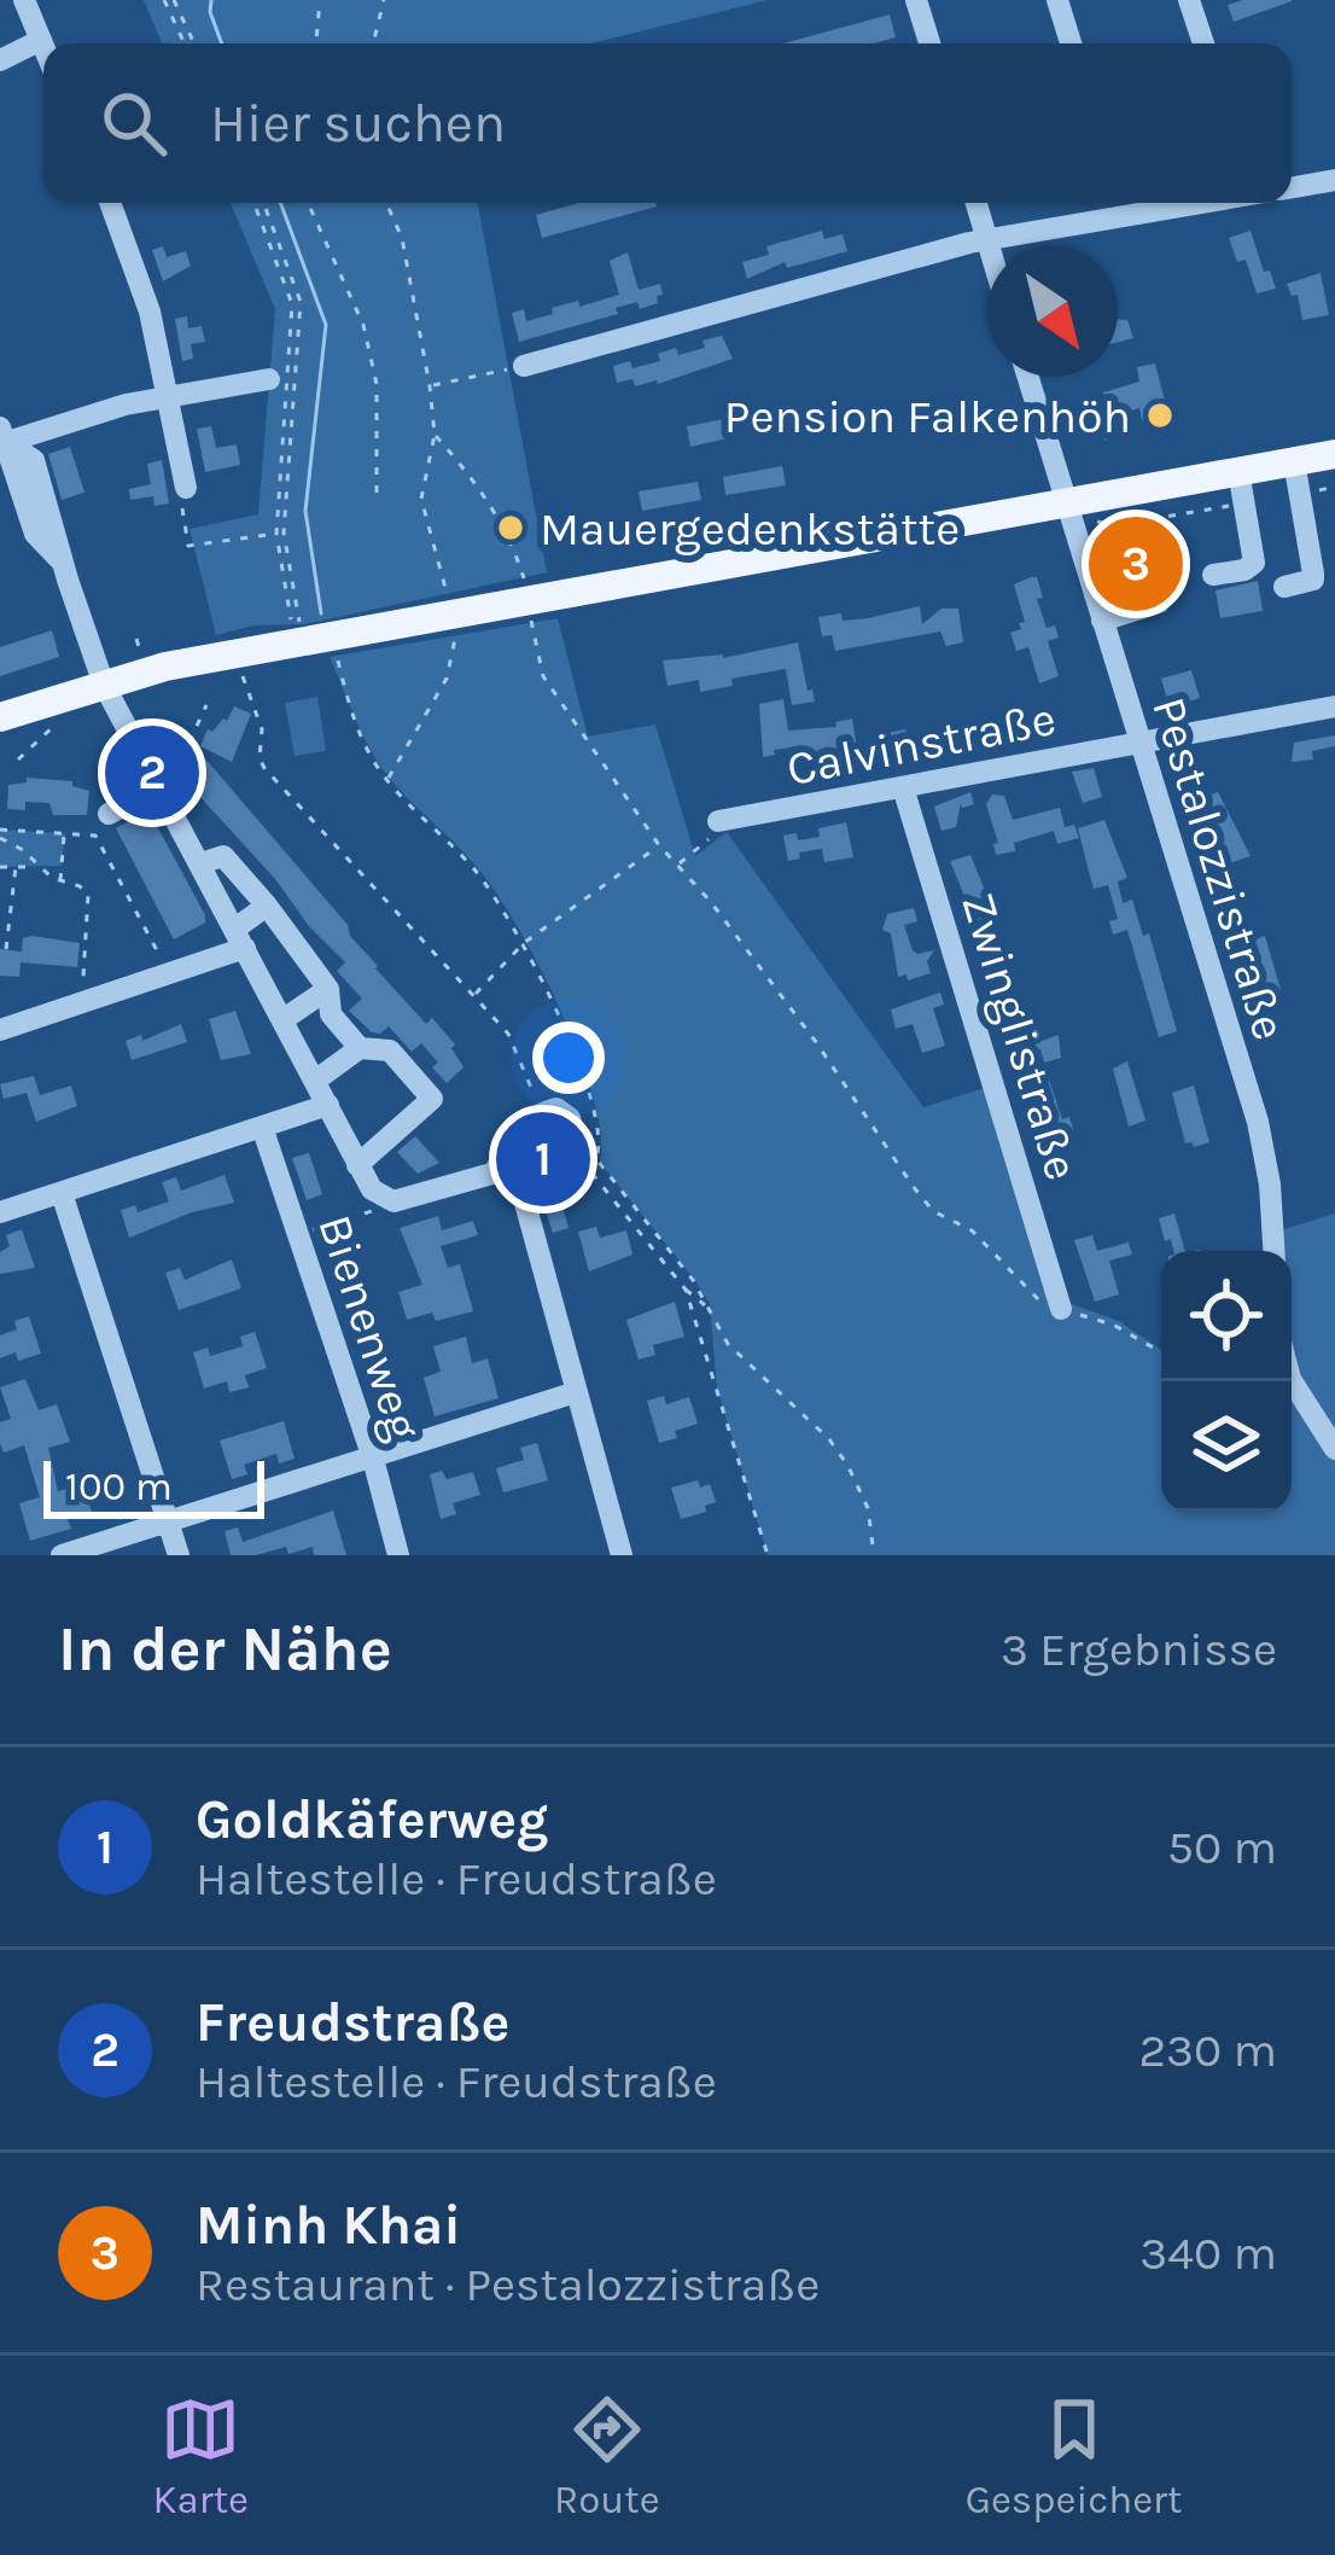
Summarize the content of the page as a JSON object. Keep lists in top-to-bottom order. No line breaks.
{"streets":{"street":["Calvinstraße","Pestalozzistraße","Zwinglistraße","Bienenweg"]},"crossings":[["Calvinstraße","Pestalozzistraße"],["Calvinstraße","Zwinglistraße"]],"places":["Pension Falkenhöh","Mauergedenkstätte"],"scale_bar":"100 m","north":"bottom right","page":{"search":"Hier suchen","pins":["3","2","1"],"scale":"100 m","heading":["In der Nähe","3 Ergebnisse"],"list":[{"mark":"1","name":"Goldkäferweg","note":"Haltestelle · Freudstraße","value":"50 m"},{"mark":"2","name":"Freudstraße","note":"Haltestelle · Freudstraße","value":"230 m"},{"mark":"3","name":"Minh Khai","note":"Restaurant · Pestalozzistraße","value":"340 m"}],"nav":["Karte","Route","Gespeichert"]}}
